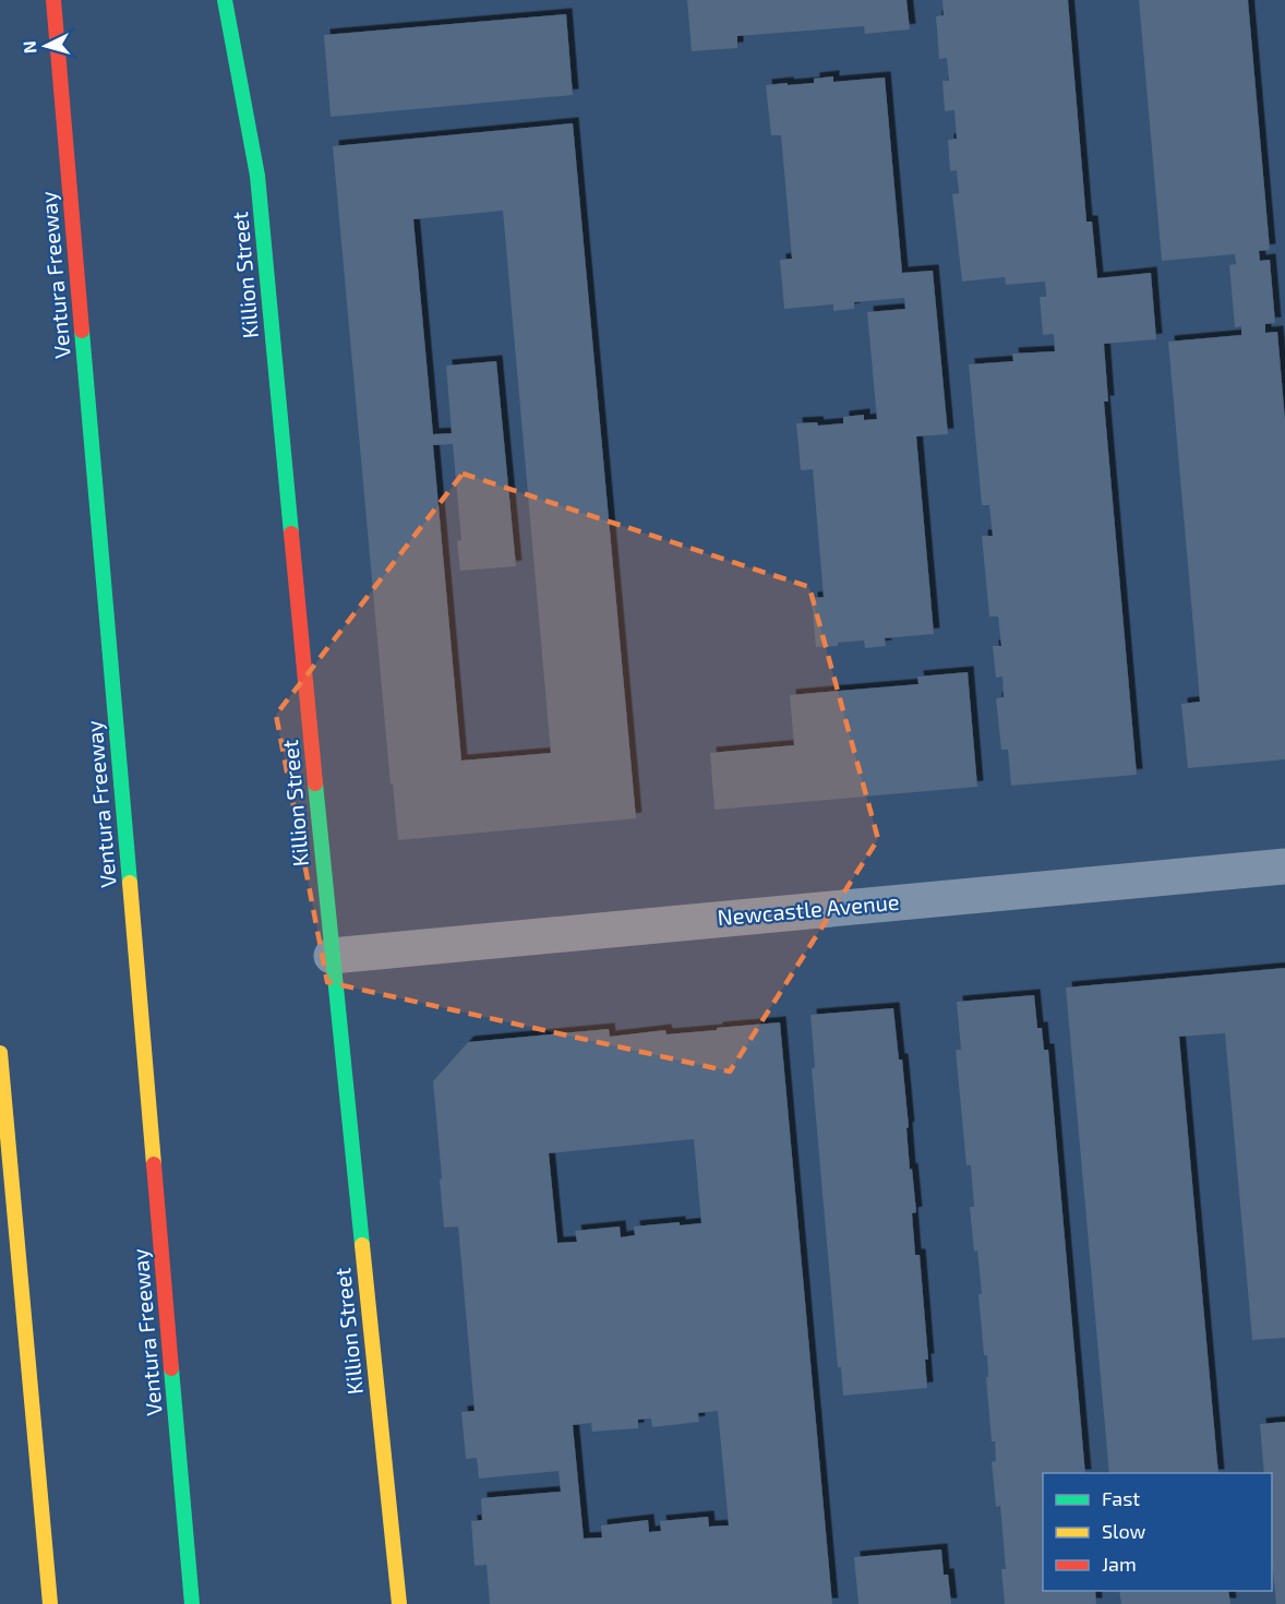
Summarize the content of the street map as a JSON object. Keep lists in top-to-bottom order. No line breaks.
{"streets":{"main road":["Ventura Freeway","Killion Street"],"street":["Newcastle Avenue"]},"crossings":[["Killion Street","Newcastle Avenue"]],"legend":["Fast","Slow","Jam"],"north":"left"}
